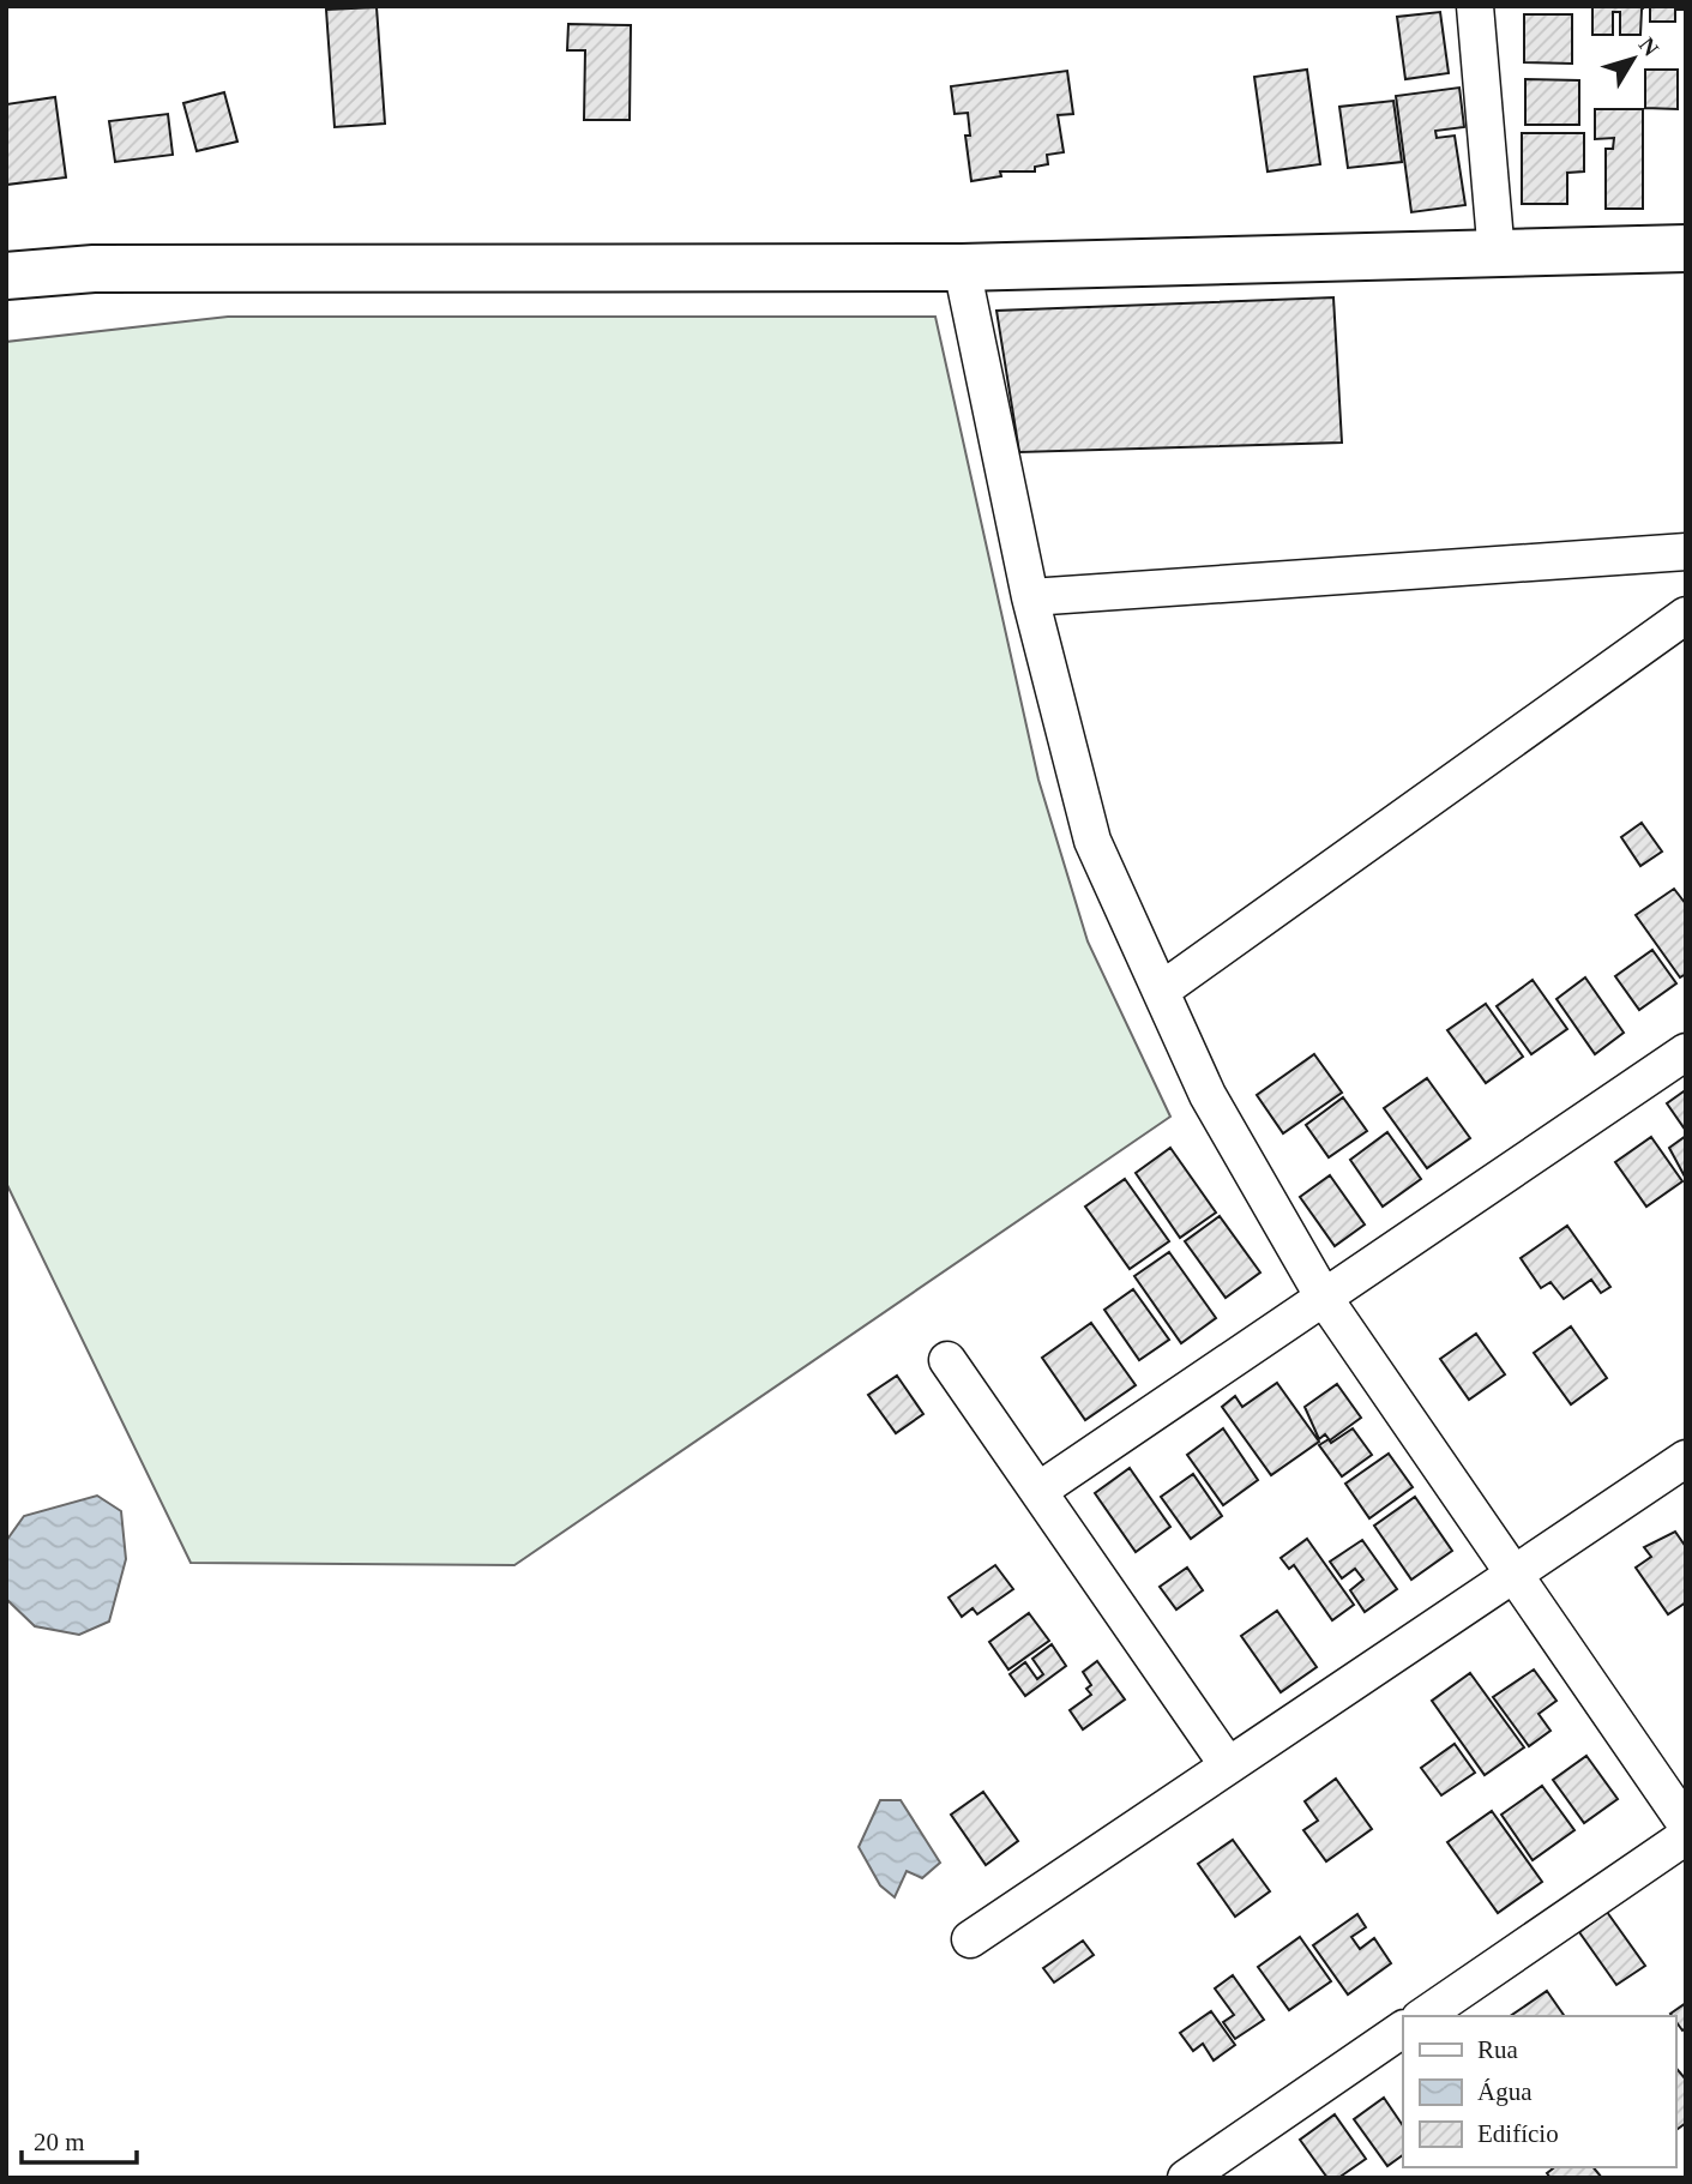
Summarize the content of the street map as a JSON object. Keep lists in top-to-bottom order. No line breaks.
{"legend":["Rua","Água","Edifício"],"scale_bar":"20 m","north":"top right"}
